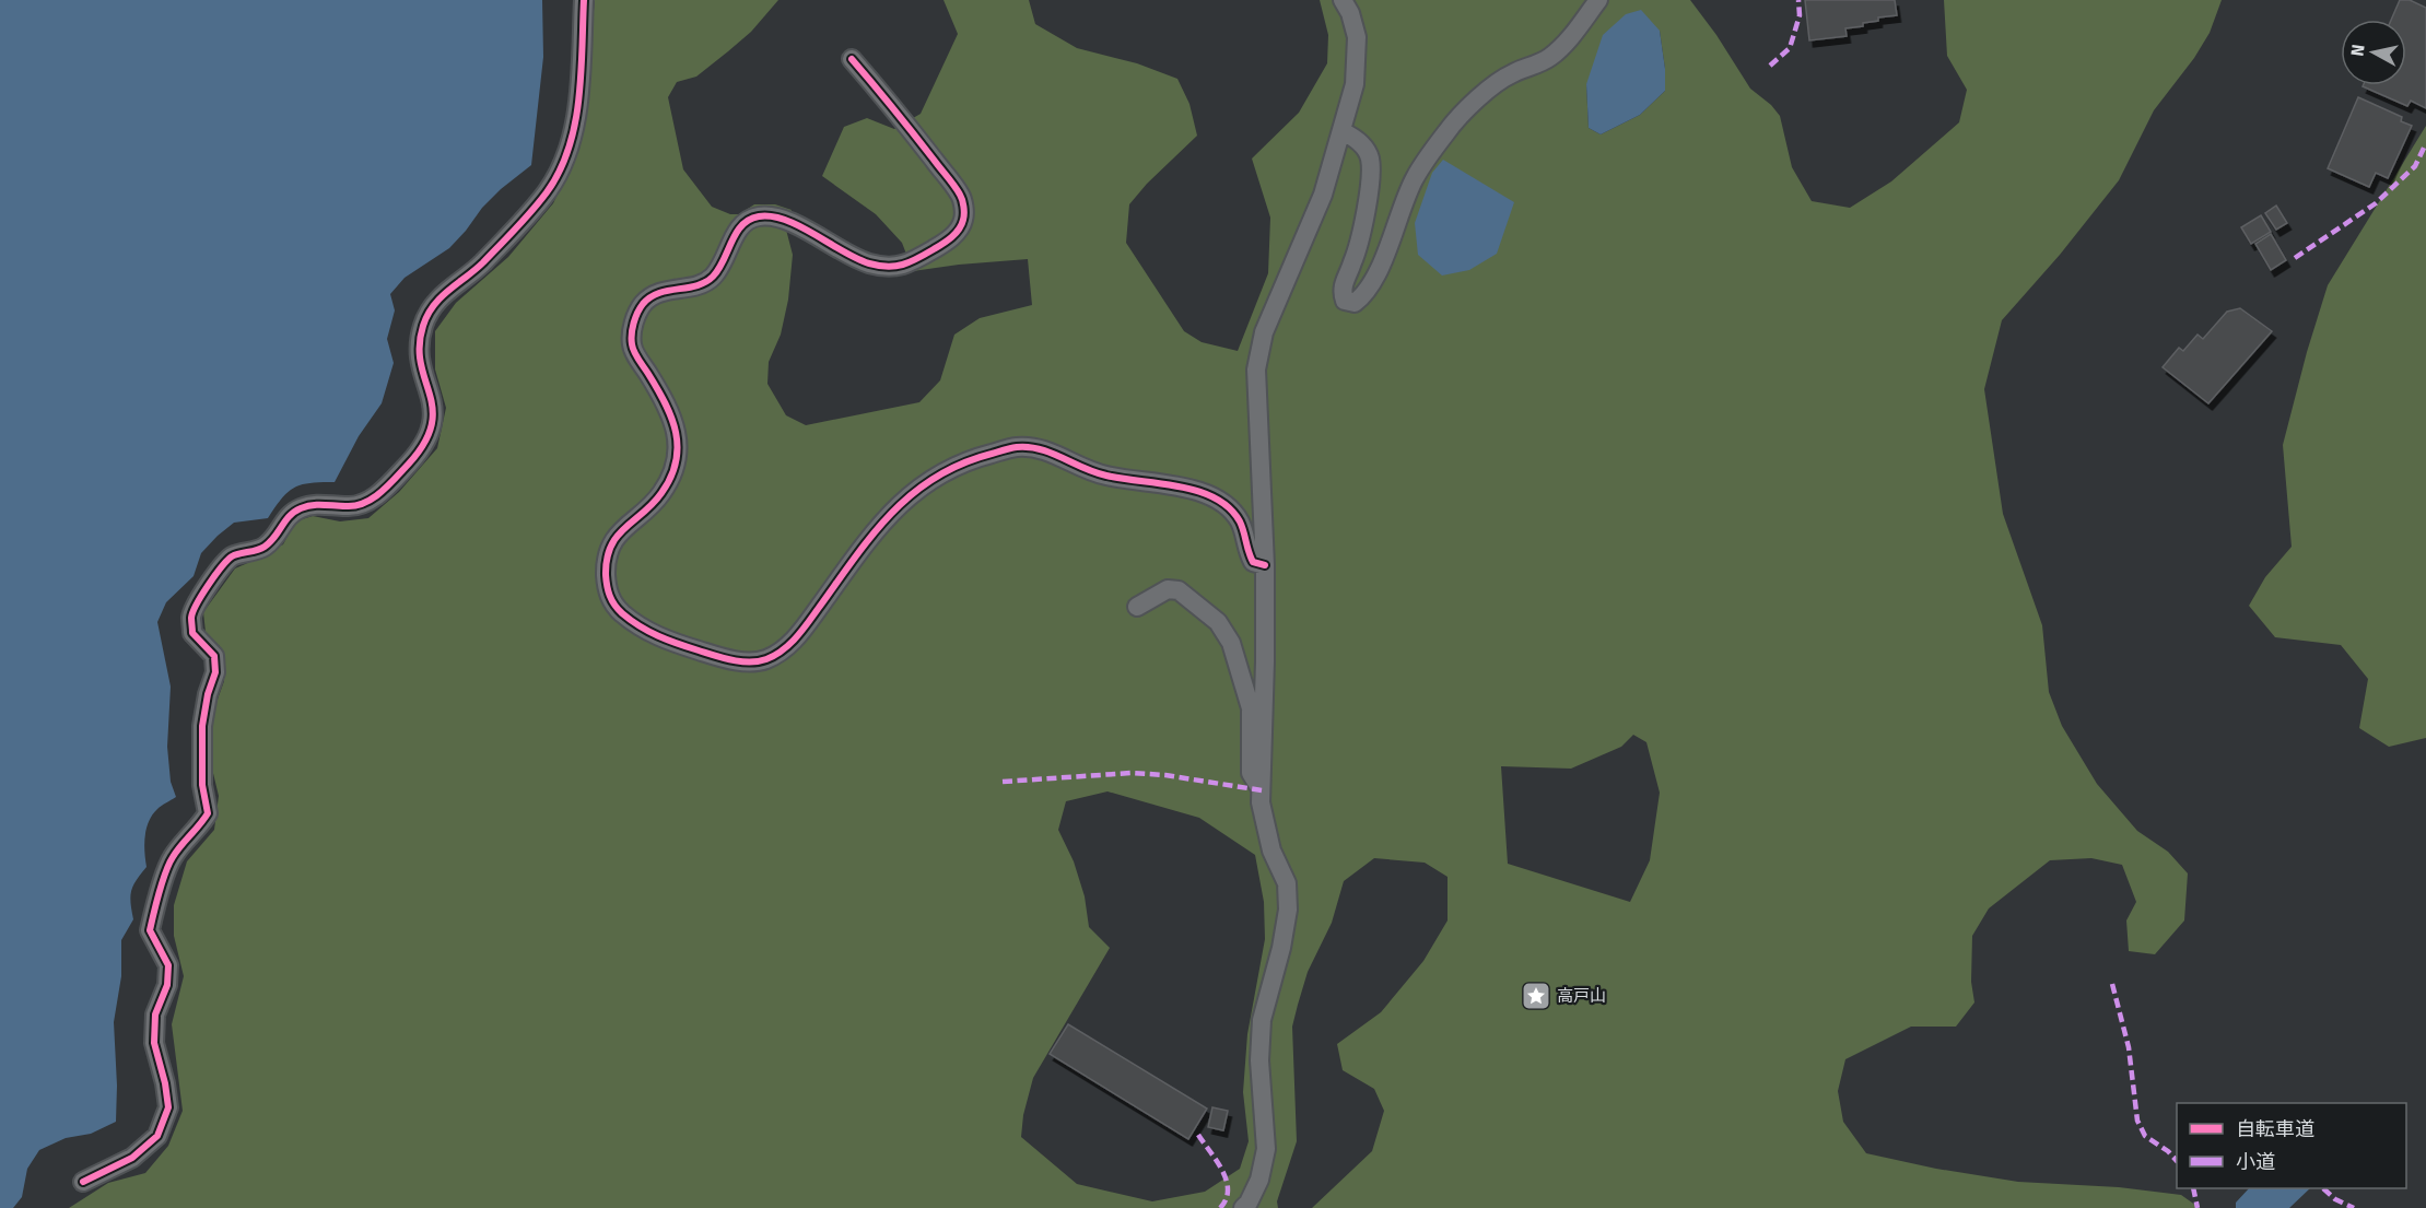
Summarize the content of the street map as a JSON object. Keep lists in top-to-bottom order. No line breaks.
{"places":{"place":["高戸山"]},"legend":["自転車道","小道"],"north":"left"}
